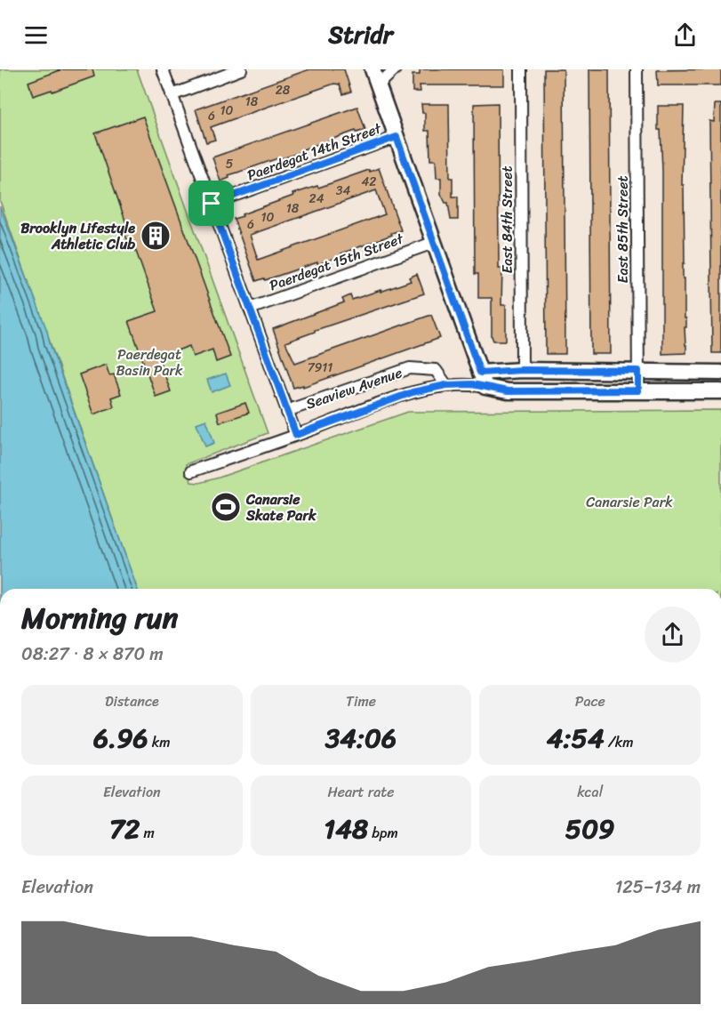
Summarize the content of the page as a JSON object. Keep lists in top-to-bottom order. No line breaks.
{"streets":{"street":["Paerdegat 14th Street","East 84th Street","East 85th Street","Paerdegat 15th Street","Seaview Avenue"]},"crossings":[["East 85th Street","Seaview Avenue"]],"parks":["Paerdegat Basin Park","Canarsie Park"],"places":{"building":["Brooklyn Lifestyle Athletic Club"],"sports":["Canarsie Skate Park"]},"house_numbers":["28","18","10","6","5","42","34","24","18","10","6","7911"],"page":{"header":"Stridr","heading":["Morning run","08:27 · 8 × 870 m"],"stats":[["Distance","6.96 km"],["Time","34:06"],["Pace","4:54 /km"],["Elevation","72 m"],["Heart rate","148 bpm"],["kcal","509"]],"chart":["Elevation","125–134 m"]}}
